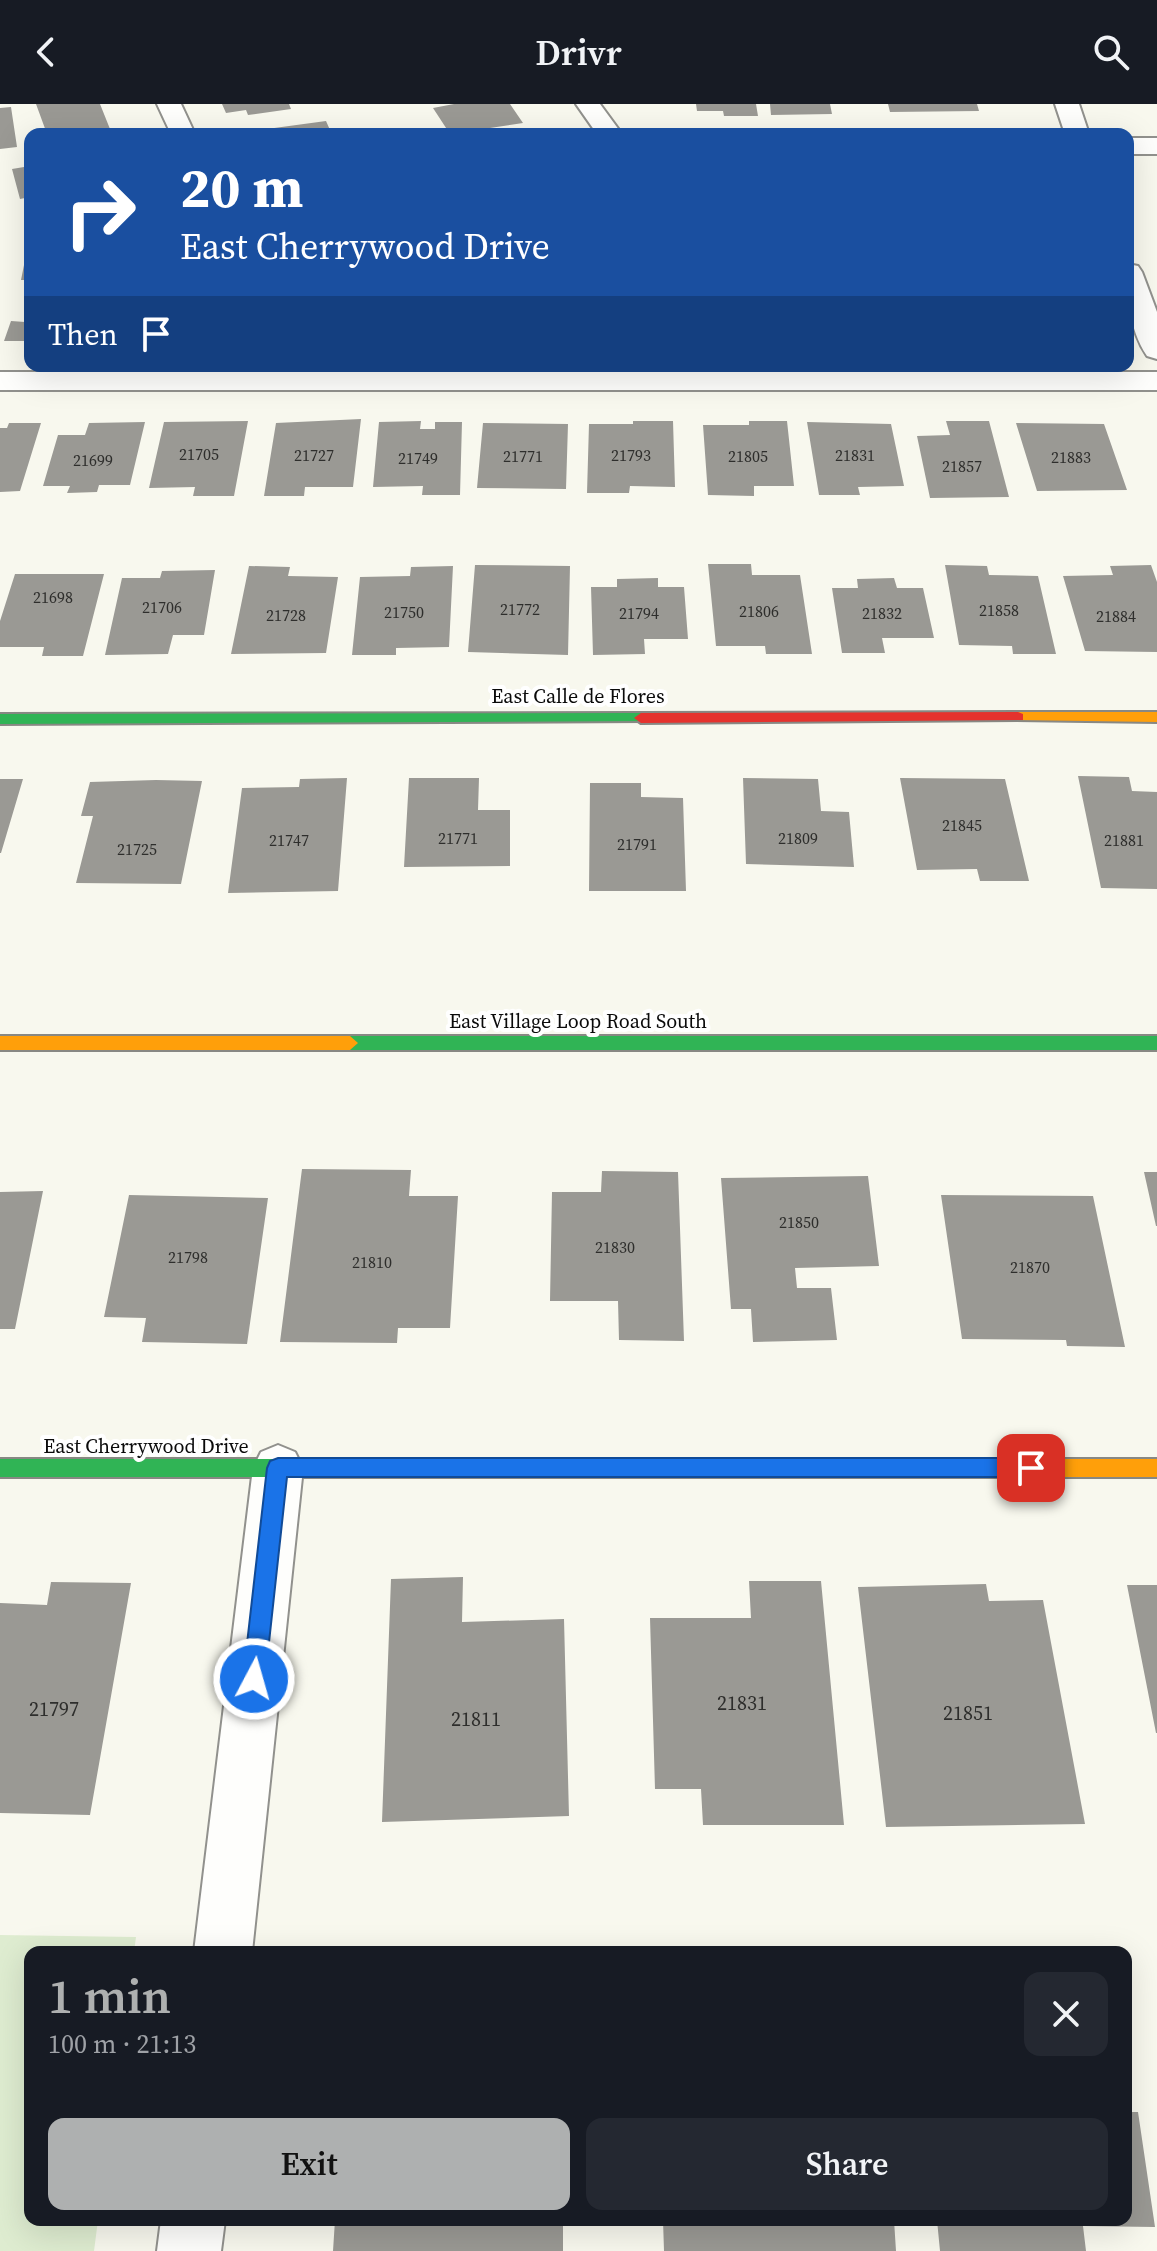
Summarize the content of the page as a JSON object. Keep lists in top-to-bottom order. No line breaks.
{"streets":{"street":["East Calle de Flores","East Village Loop Road South","East Cherrywood Drive"]},"house_numbers":["21705","21727","21793","21831","21771","21805","21883","21749","21699","21857","21698","21706","21772","21858","21806","21750","21794","21832","21728","21884","21845","21771","21809","21747","21881","21791","21725","21850","21830","21798","21810","21870","21831","21797","21851","21811"],"page":{"header":"Drivr","turn":["20 m","East Cherrywood Drive"],"then":"Then","heading":["1 min","100 m · 21:13"],"buttons":["Exit","Share"]}}
